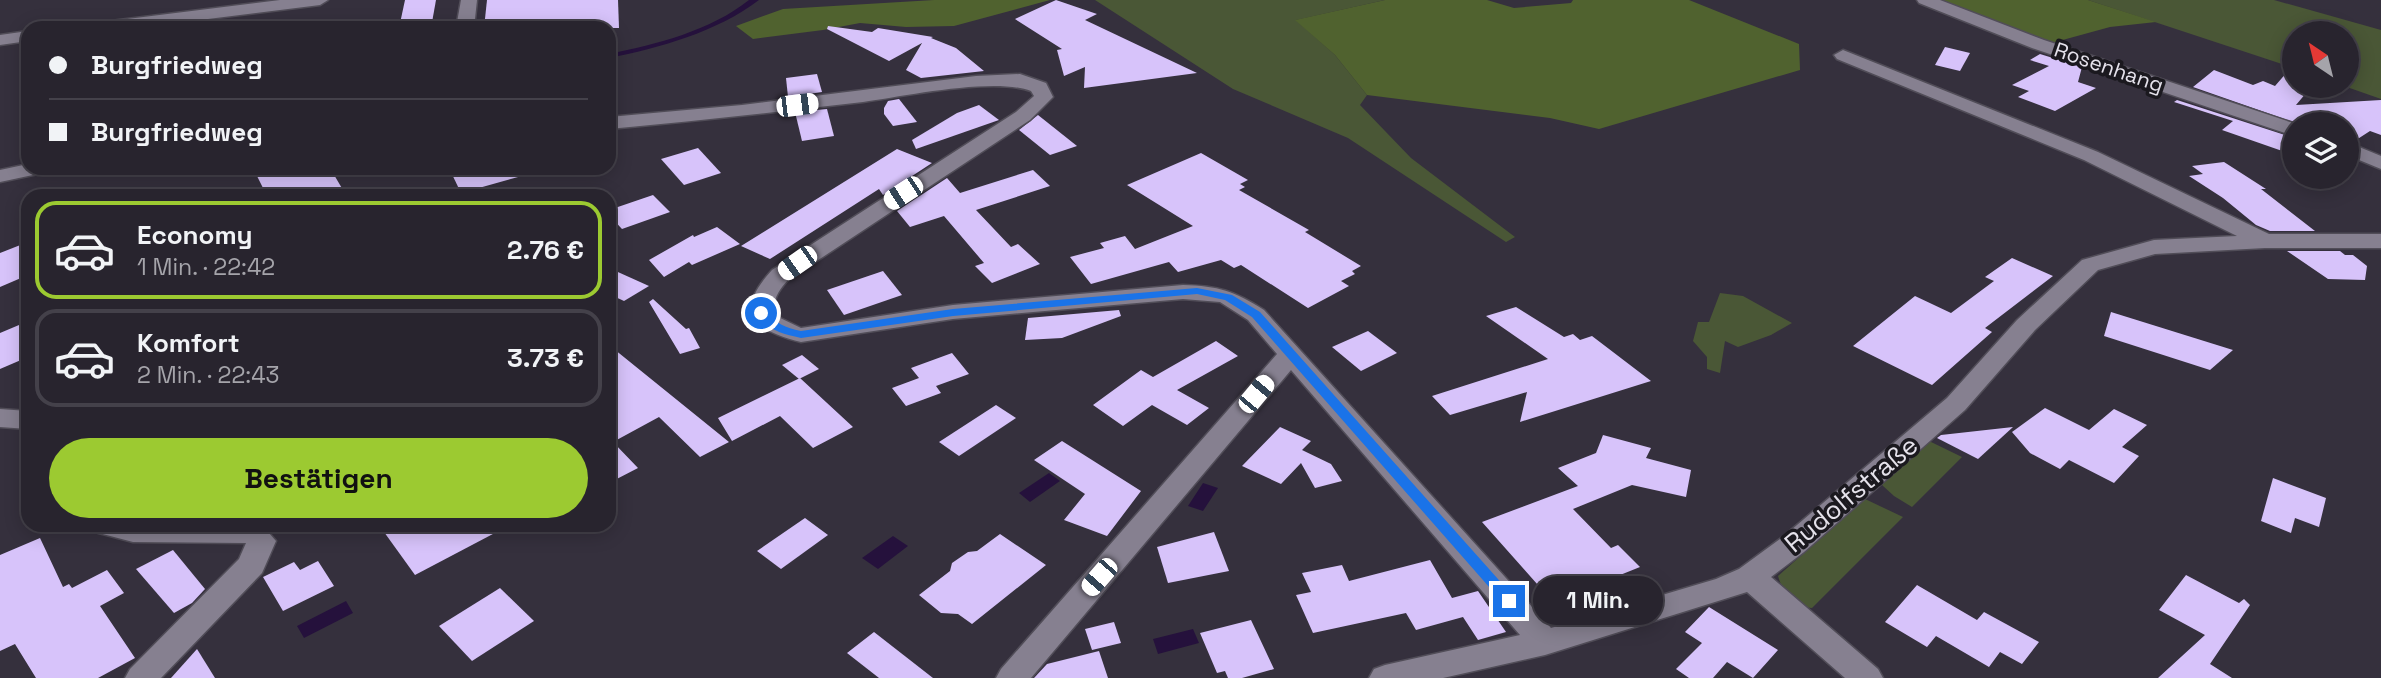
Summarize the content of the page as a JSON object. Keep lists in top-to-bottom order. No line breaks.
{"streets":{"street":["Rosenhang","Rudolfstraße"]},"north":"top left","page":{"banner":["Burgfriedweg","Burgfriedweg"],"list":[{"name":"Economy","note":"1 Min. · 22:42","value":"2.76 €"},{"name":"Komfort","note":"2 Min. · 22:43","value":"3.73 €"}],"buttons":"Bestätigen","bubble":"1 Min."}}
